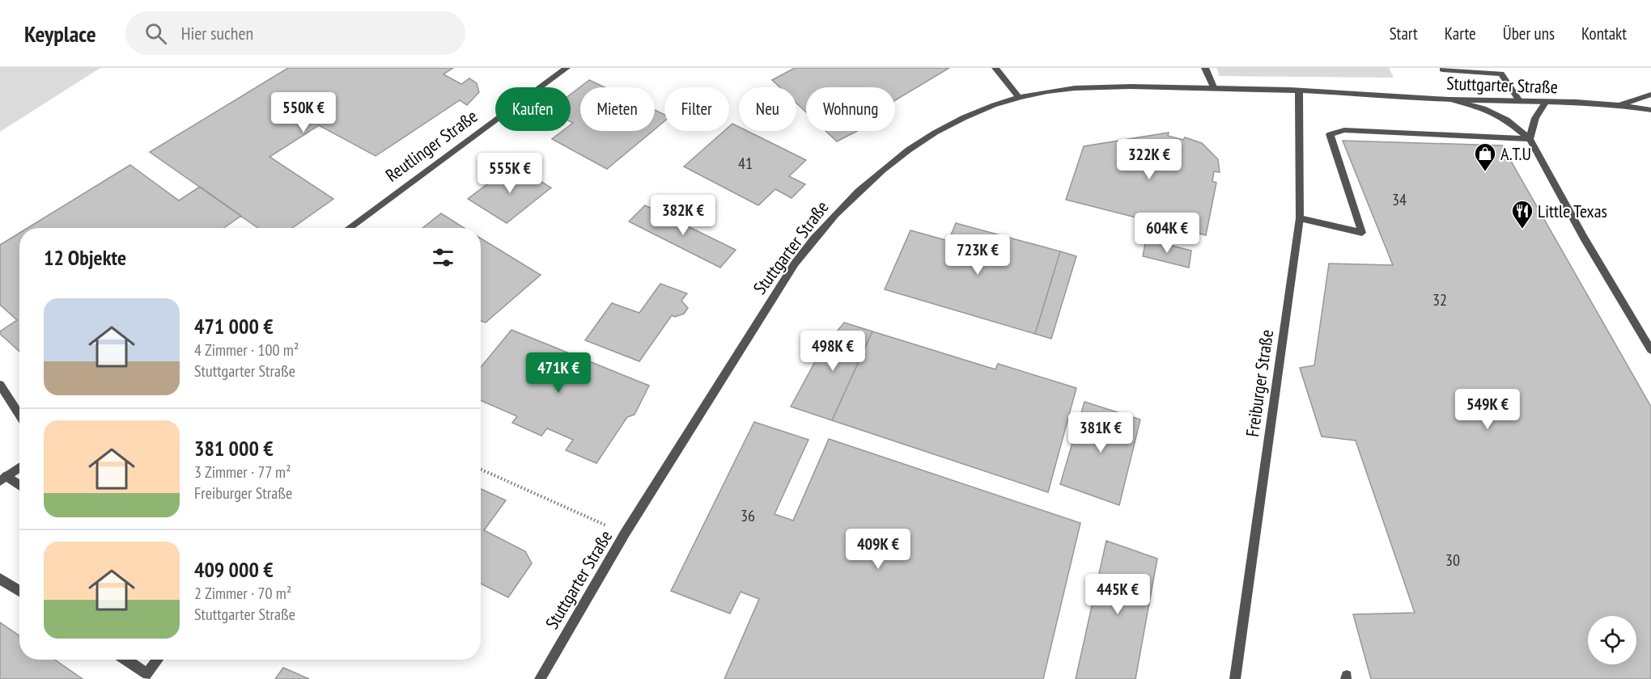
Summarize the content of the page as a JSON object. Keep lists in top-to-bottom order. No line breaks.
{"streets":{"street":["Stuttgarter Straße","Reutlinger Straße","Freiburger Straße"]},"crossings":[["Stuttgarter Straße","Freiburger Straße"]],"places":{"shop":["A.T.U"],"restaurant":["Little Texas"]},"house_numbers":["41","34","32","36","30"],"page":{"header":"Keyplace","search":"Hier suchen","nav":["Start","Karte","Über uns","Kontakt"],"chip":["Kaufen","Mieten","Filter","Neu","Wohnung"],"price":["550K €","322K €","555K €","382K €","604K €","723K €","498K €","471K €","549K €","381K €","409K €","445K €"],"heading":"12 Objekte","list":[{"name":"471 000 €","note":"4 Zimmer · 100 m² · Stuttgarter Straße"},{"name":"381 000 €","note":"3 Zimmer · 77 m² · Freiburger Straße"},{"name":"409 000 €","note":"2 Zimmer · 70 m² · Stuttgarter Straße"}]}}
